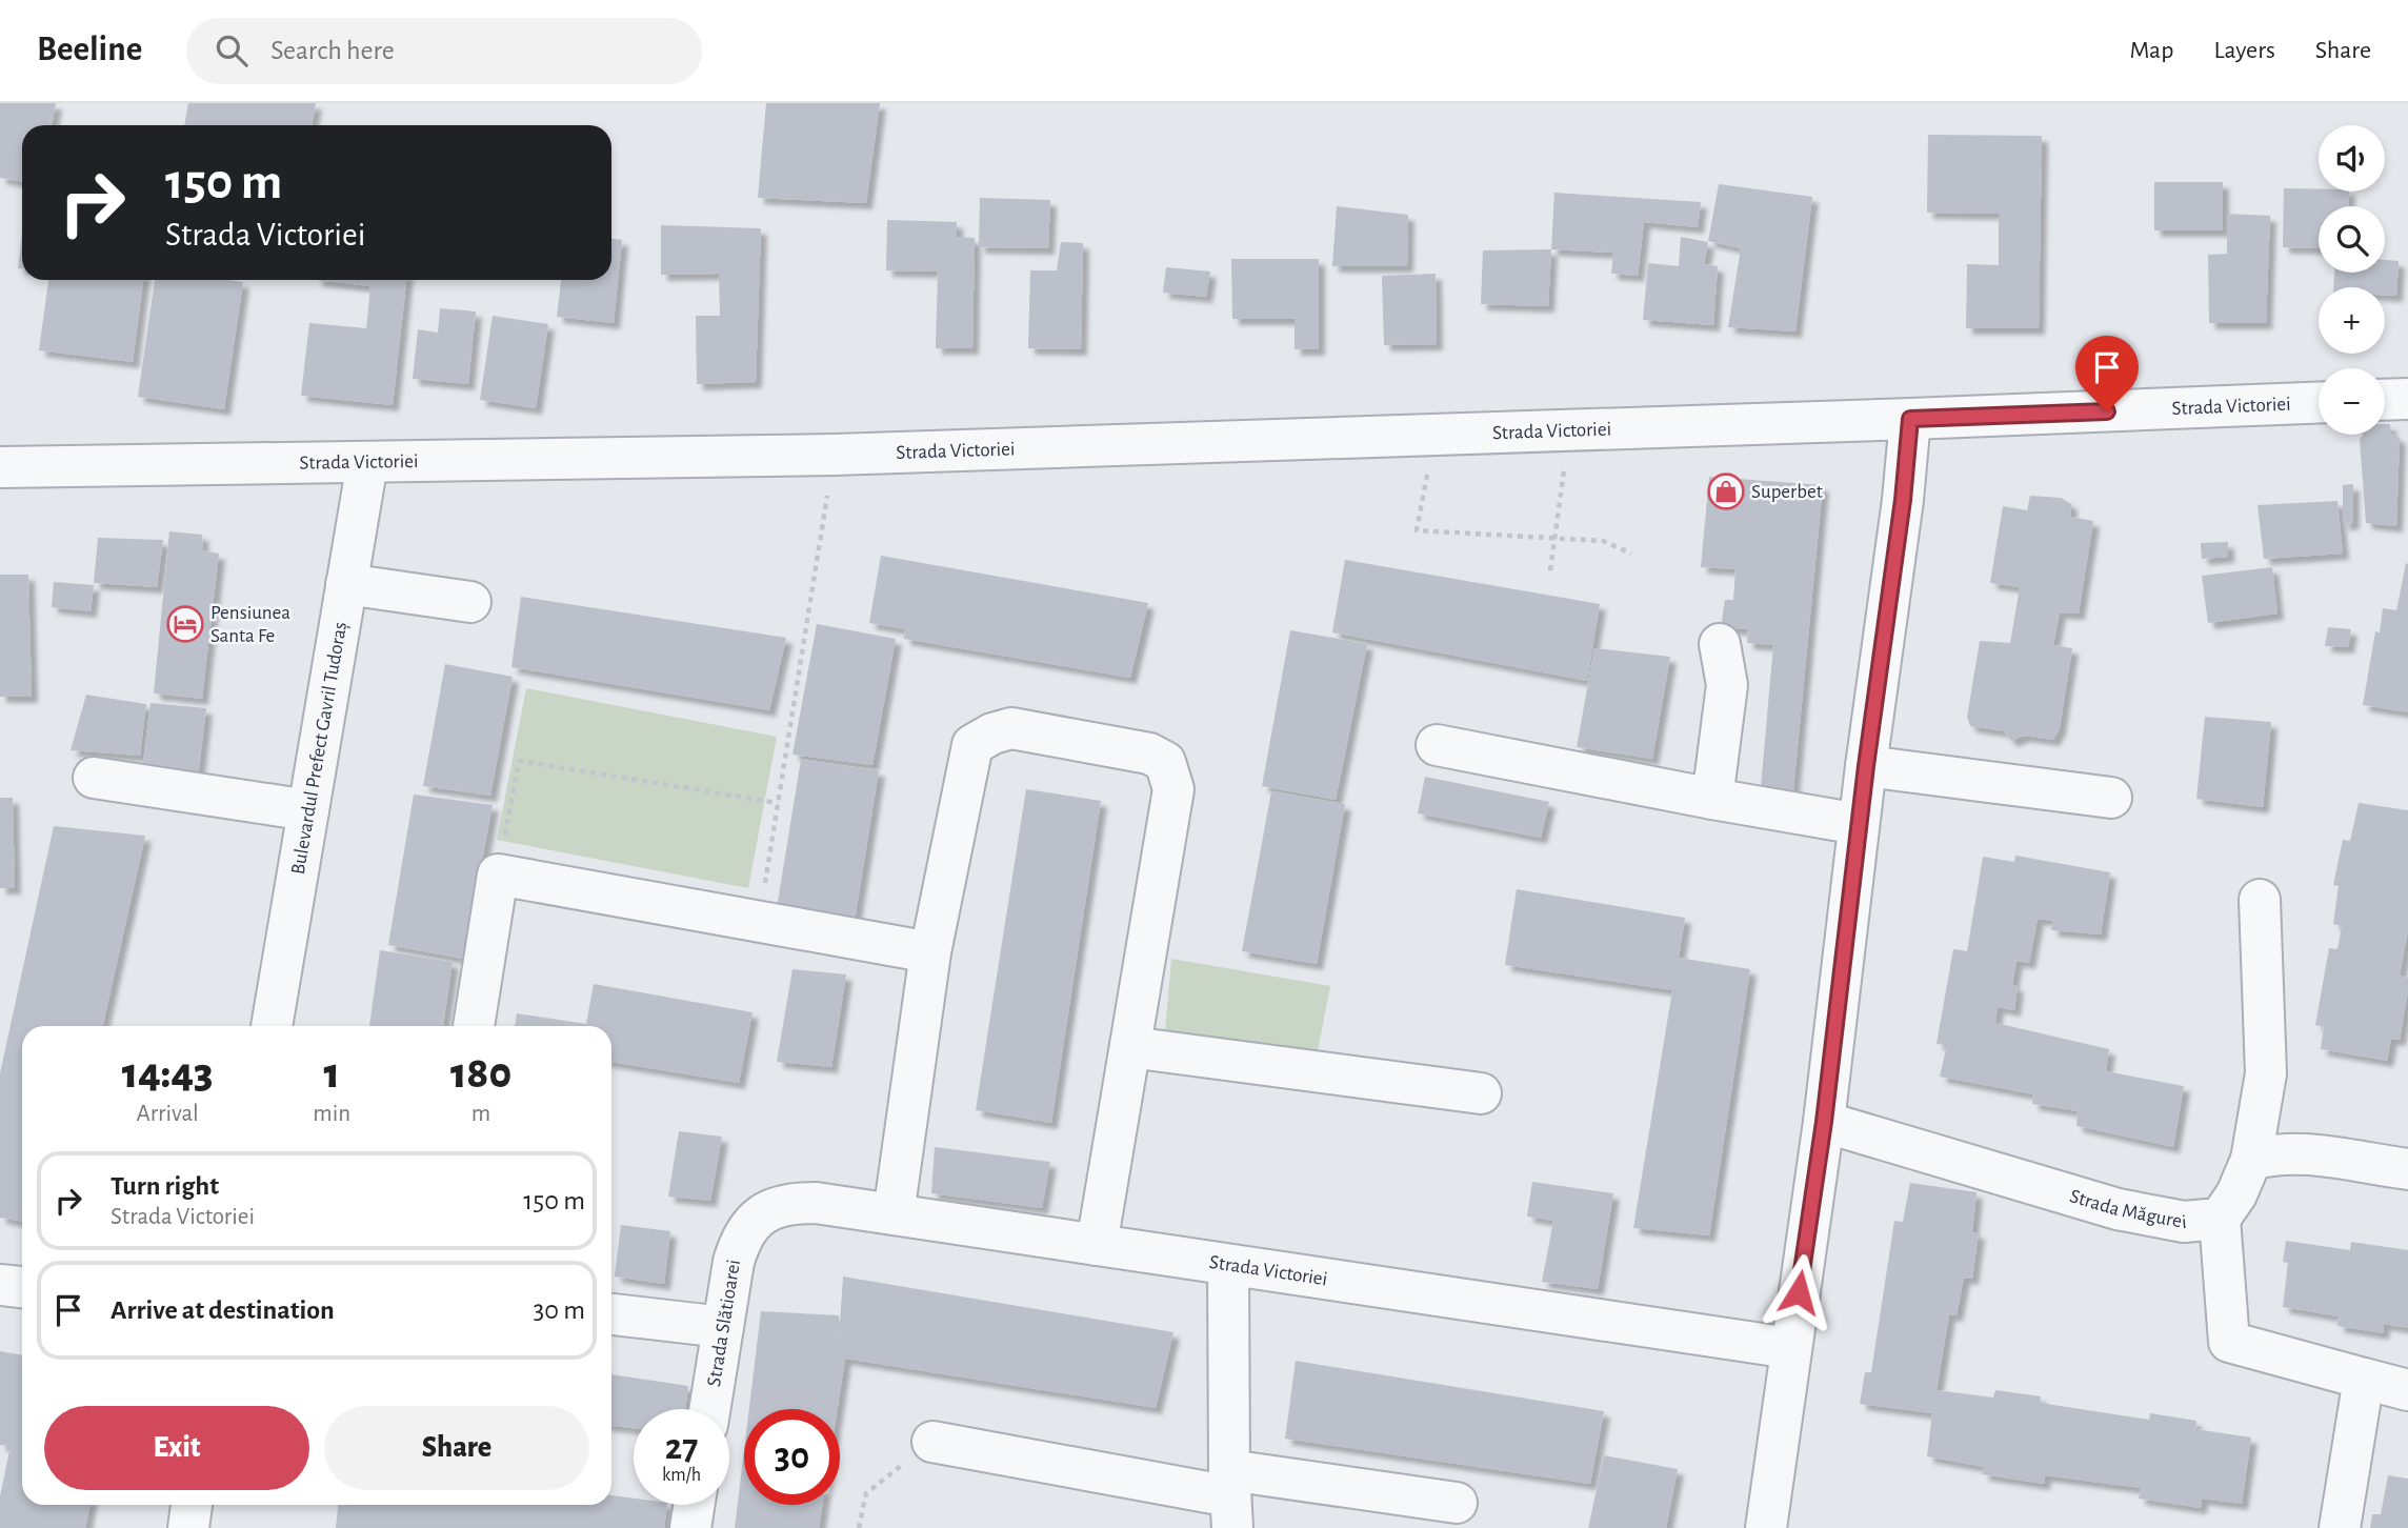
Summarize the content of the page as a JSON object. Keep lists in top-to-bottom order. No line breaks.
{"streets":{"street":["Strada Victoriei","Bulevardul Prefect Gavril Tudoraș","Strada Măgurei","Strada Slătioarei"]},"crossings":[["Strada Victoriei","Bulevardul Prefect Gavril Tudoraș"],["Strada Victoriei","Strada Slătioarei"]],"places":{"shop":["Superbet"],"hotel":["Pensiunea Santa Fe"]},"page":{"header":"Beeline","search":"Search here","nav":["Map","Layers","Share"],"map_buttons":["+","−"],"turn":["150 m","Strada Victoriei"],"eta":["14:43","Arrival","1","min","180","m"],"list":[{"name":"Turn right","note":"Strada Victoriei","value":"150 m"},{"name":"Arrive at destination","value":"30 m"}],"buttons":["Exit","Share"],"speed":"27 km/h","limit":"30"}}
